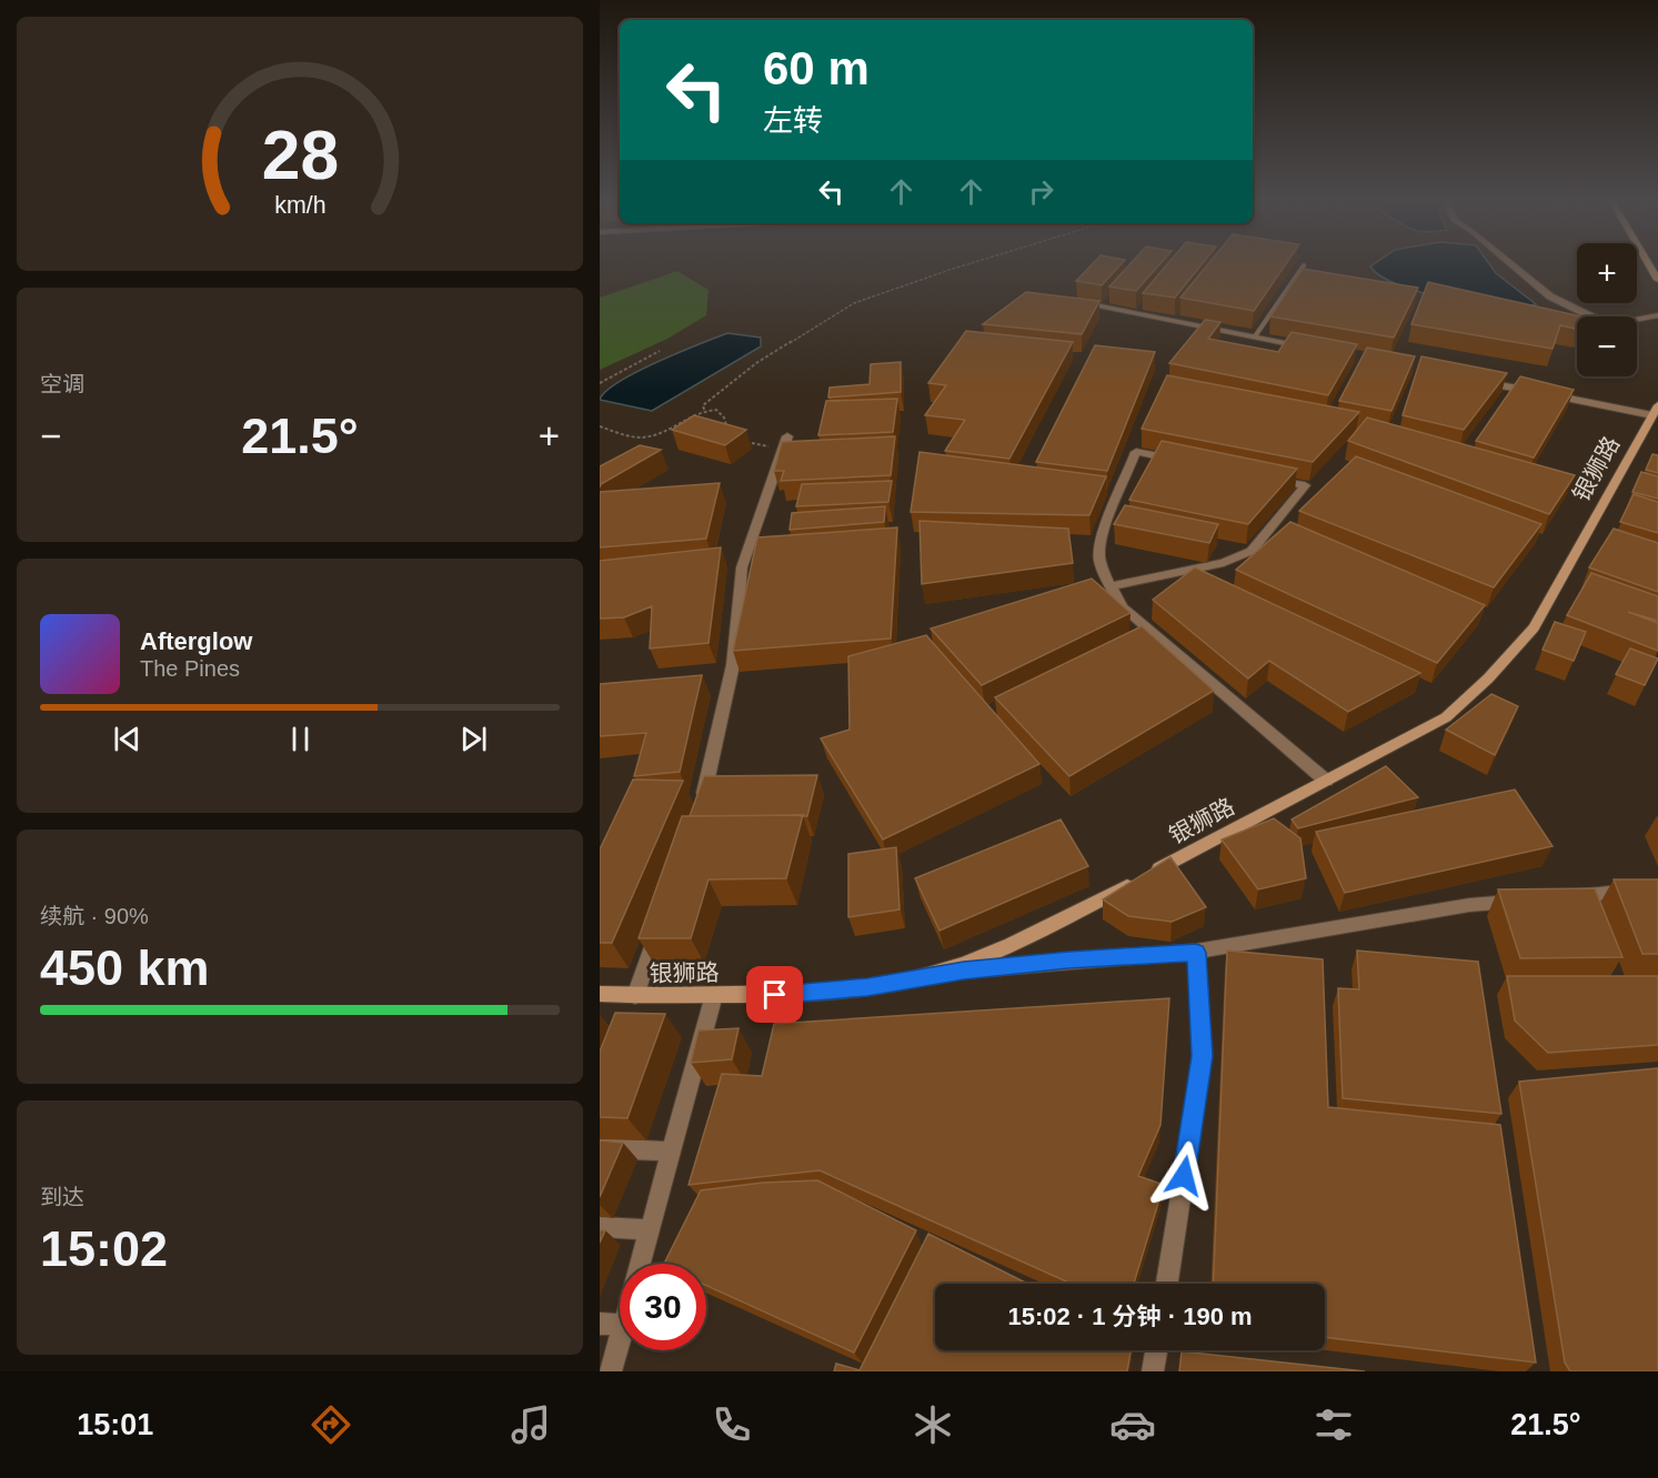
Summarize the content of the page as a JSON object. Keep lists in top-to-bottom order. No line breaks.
{"streets":{"main road":["银狮路"]},"page":{"turn":["60 m","左转"],"map_buttons":["+","−"],"tile":["空调",["续航 · 90%","450 km"],["到达","15:02"]],"heat":["−","21.5°","+"],"song":["Afterglow","The Pines"],"limit":"30","trip":"15:02 · 1 分钟 · 190 m","tabs":["15:01","21.5°"],"gauge":["28","km/h"]}}
